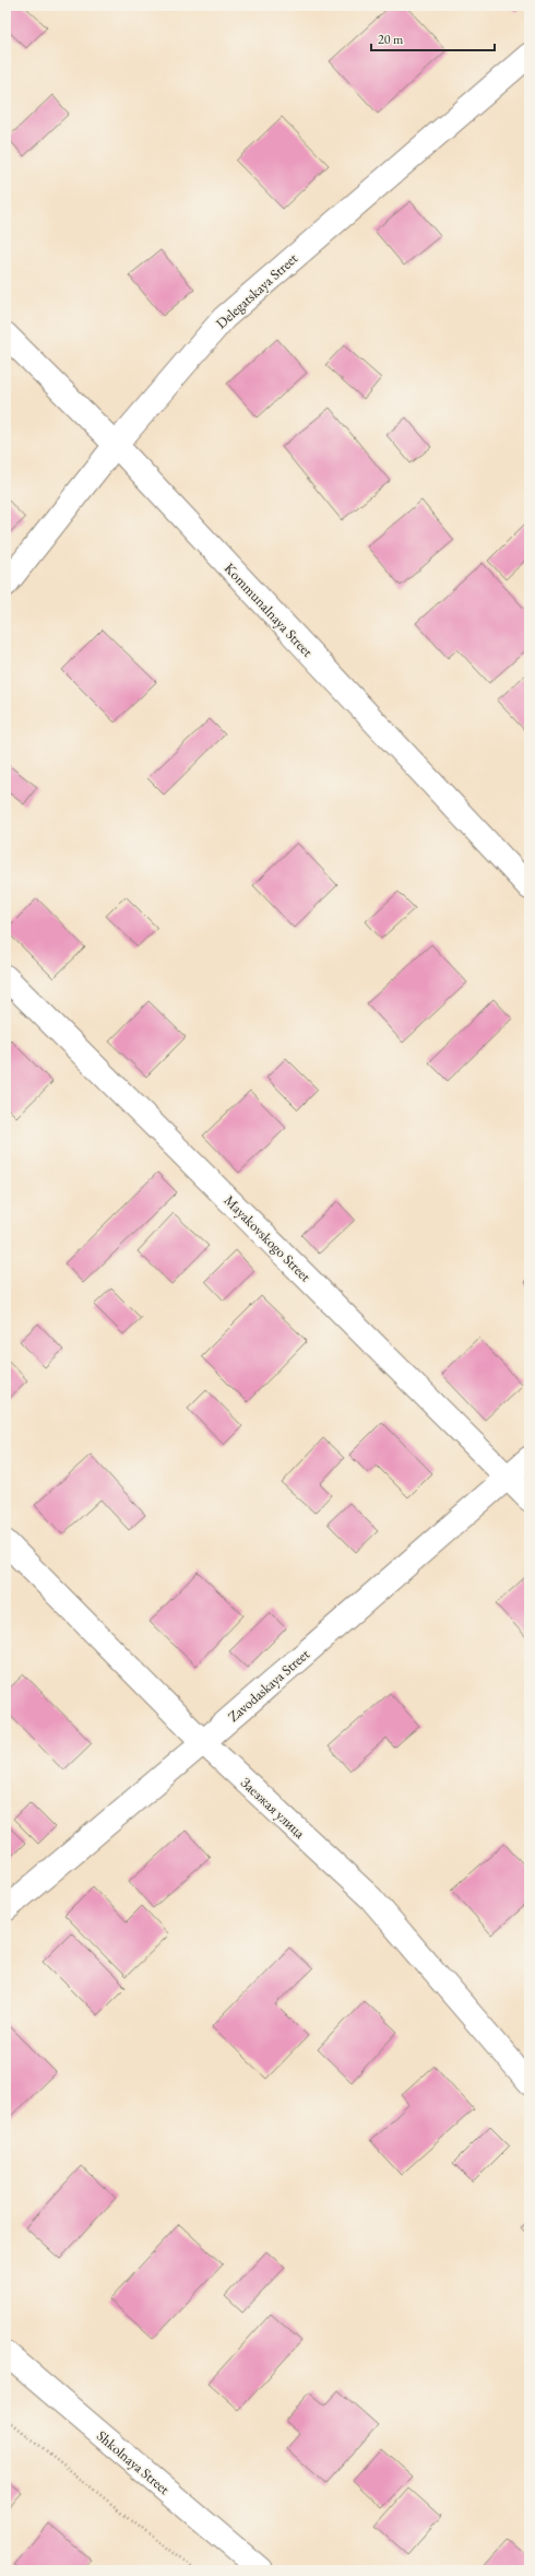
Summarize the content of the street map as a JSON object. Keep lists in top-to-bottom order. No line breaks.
{"streets":{"street":["Delegatskaya Street","Kommunalnaya Street","Mayakovskogo Street","Zavodaskaya Street","Заезжая улица","Shkolnaya Street"]},"crossings":[["Delegatskaya Street","Kommunalnaya Street"],["Mayakovskogo Street","Zavodaskaya Street"],["Zavodaskaya Street","Заезжая улица"]],"scale_bar":"20 m"}
